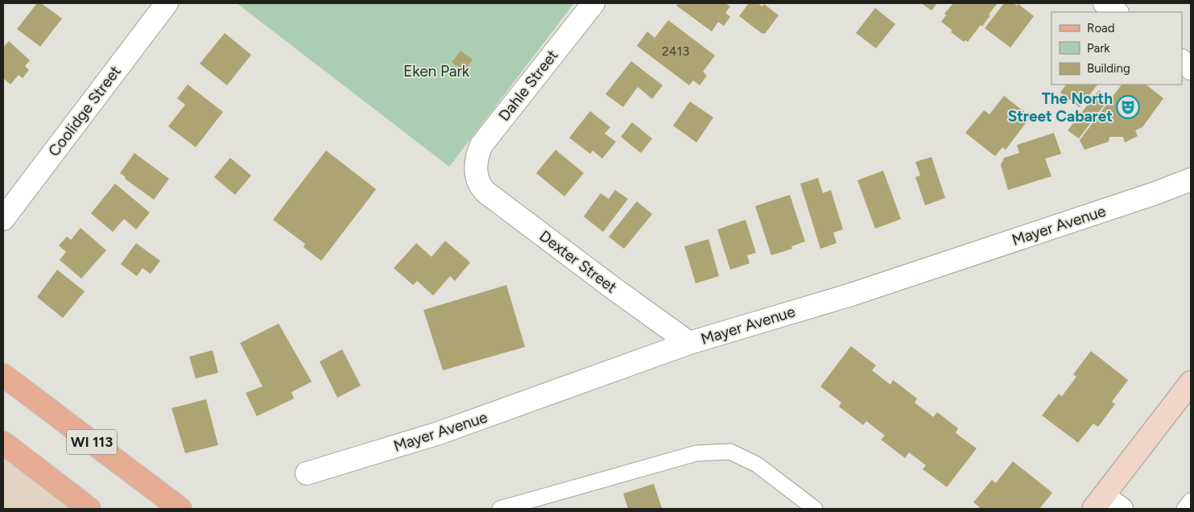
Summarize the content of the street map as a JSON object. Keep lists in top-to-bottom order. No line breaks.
{"streets":{"main road":["WI 113"],"street":["Dahle Street","Coolidge Street","Mayer Avenue","Dexter Street"]},"crossings":[["Dahle Street","Dexter Street"],["Mayer Avenue","Dexter Street"]],"parks":["Eken Park"],"places":{"theatre":["The North Street Cabaret"]},"house_numbers":["2413"],"legend":["Road","Park","Building"]}
